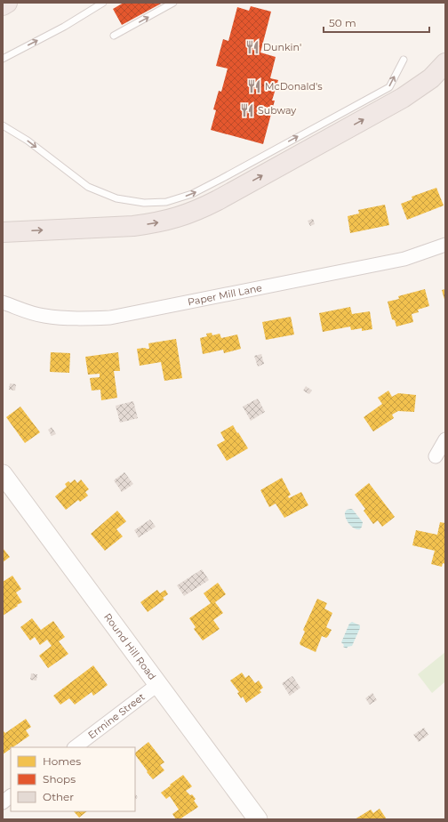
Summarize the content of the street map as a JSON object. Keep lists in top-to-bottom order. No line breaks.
{"streets":{"main road":["Round Hill Road"],"street":["Paper Mill Lane","Ermine Street"]},"crossings":[["Round Hill Road","Ermine Street"]],"places":{"restaurant":["Dunkin'","McDonald's","Subway"]},"legend":["Homes","Shops","Other"],"scale_bar":"50 m"}
